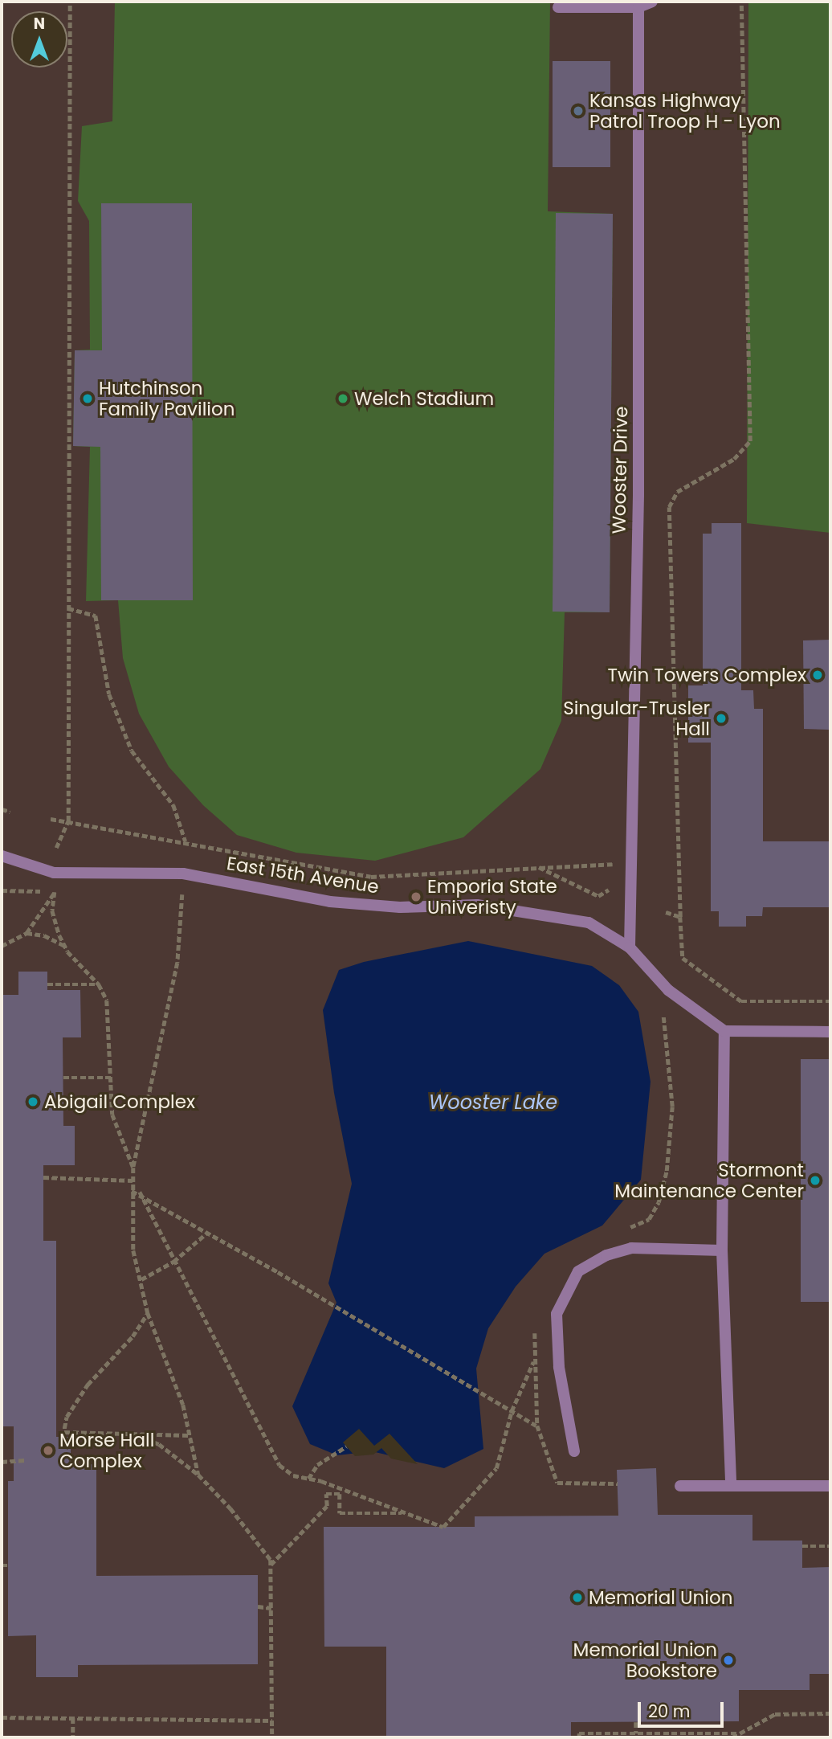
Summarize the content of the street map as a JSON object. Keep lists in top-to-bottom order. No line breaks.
{"streets":{"street":["Wooster Drive","East 15th Avenue"]},"crossings":[["Wooster Drive","East 15th Avenue"]],"water":["Wooster Lake"],"places":["Kansas Highway Patrol Troop H - Lyon","Hutchinson Family Pavilion","Welch Stadium","Twin Towers Complex","Singular-Trusler Hall","Emporia State Univeristy","Abigail Complex","Stormont Maintenance Center","Morse Hall Complex","Memorial Union","Memorial Union Bookstore"],"scale_bar":"20 m","north":"top"}
